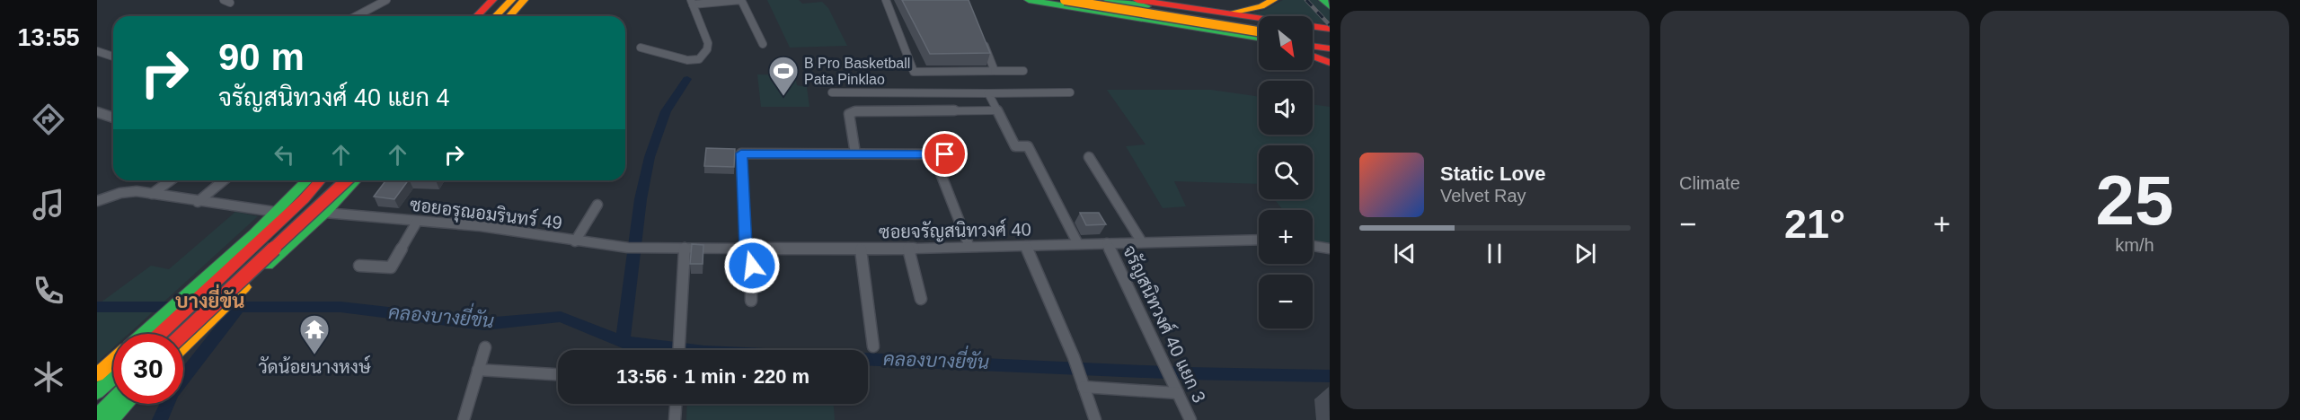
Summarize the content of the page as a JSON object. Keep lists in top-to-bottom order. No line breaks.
{"streets":{"street":["ซอยอรุณอมรินทร์ 49","ซอยจรัญสนิทวงศ์ 40","จรัญสนิทวงศ์ 40 แยก 3"]},"crossings":[["ซอยอรุณอมรินทร์ 49","ซอยจรัญสนิทวงศ์ 40"],["ซอยจรัญสนิทวงศ์ 40","จรัญสนิทวงศ์ 40 แยก 3"]],"districts":["บางยี่ขัน"],"water":["คลองบางยี่ขัน"],"places":{"sports":["B Pro Basketball Pata Pinklao"],"temple":["วัดน้อยนางหงษ์"]},"north":"bottom right","page":{"tabs":"13:55","tile":["Climate",["25","km/h"]],"map_buttons":["+","−"],"turn":["90 m","จรัญสนิทวงศ์ 40 แยก 4"],"song":["Static Love","Velvet Ray"],"heat":["−","21°","+"],"limit":"30","trip":"13:56 · 1 min · 220 m"}}
